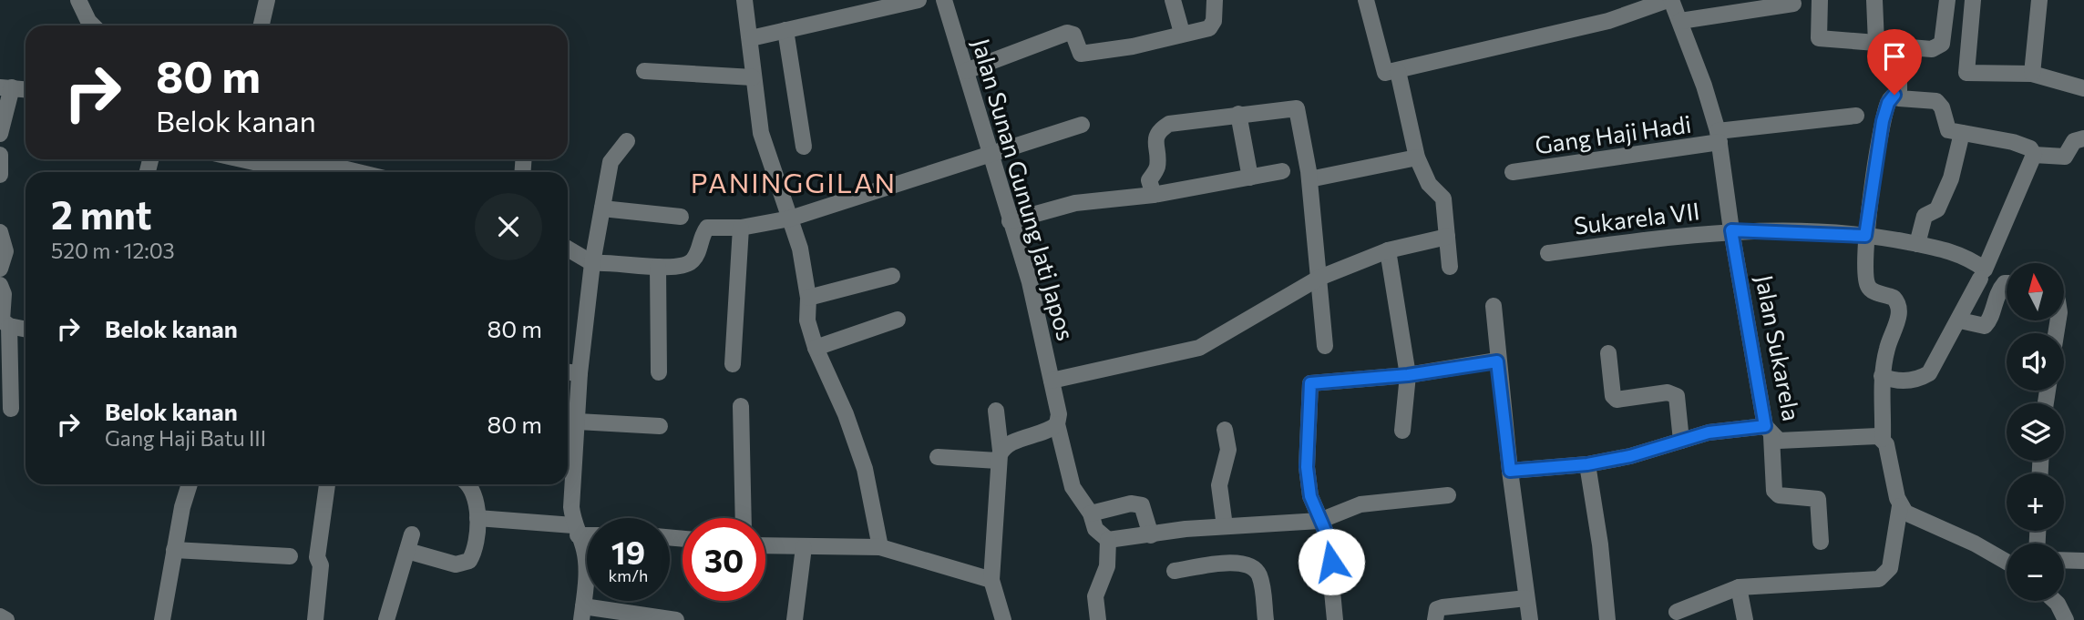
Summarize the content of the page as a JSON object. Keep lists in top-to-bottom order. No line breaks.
{"streets":{"street":["Gang Haji Hadi","Jalan Sunan Gunung Jati Japos","Sukarela VII","Jalan Sukarela"]},"crossings":[["Gang Haji Hadi","Jalan Sukarela"],["Sukarela VII","Jalan Sukarela"]],"districts":["PANINGGILAN"],"north":"top","page":{"turn":["80 m","Belok kanan"],"heading":["2 mnt","520 m · 12:03"],"map_buttons":["+","−"],"list":[{"name":"Belok kanan","value":"80 m"},{"name":"Belok kanan","note":"Gang Haji Batu III","value":"80 m"}],"speed":"19 km/h","limit":"30"}}
